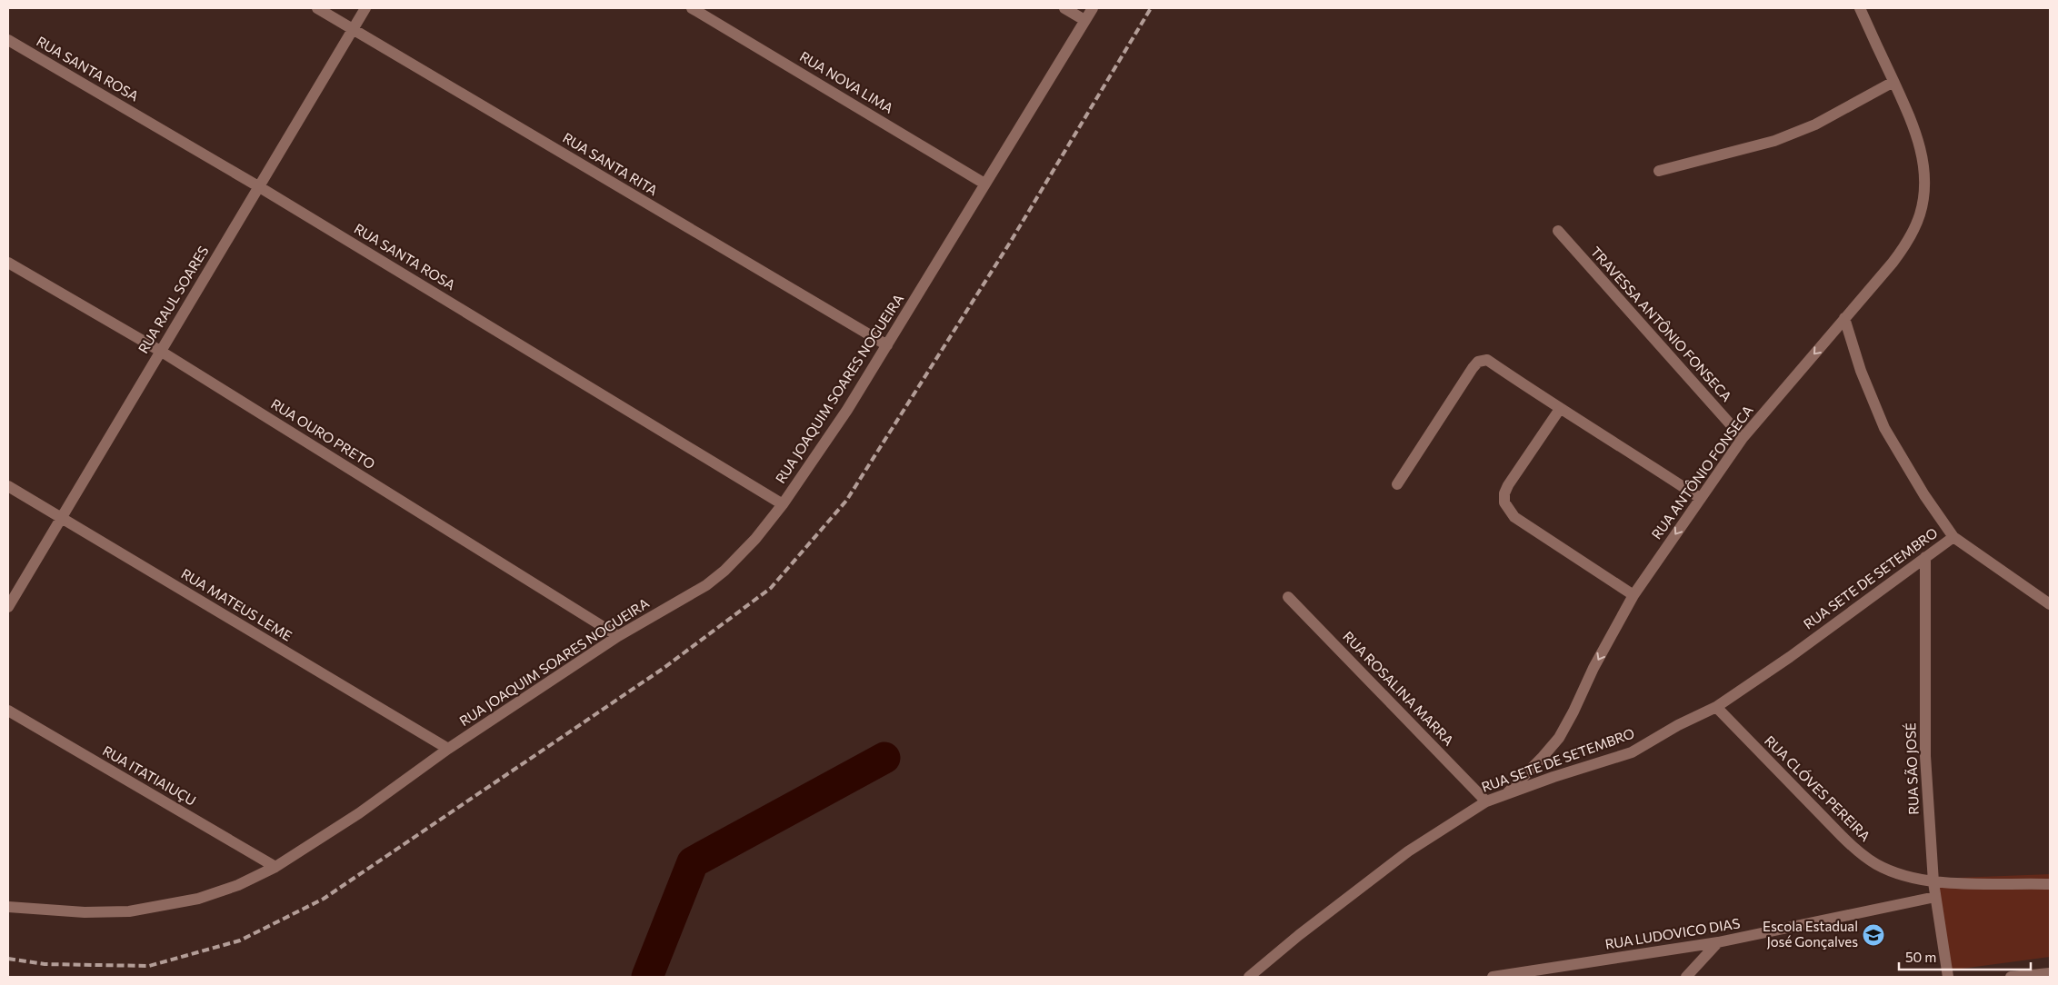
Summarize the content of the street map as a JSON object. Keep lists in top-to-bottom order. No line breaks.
{"streets":{"street":["RUA SANTA ROSA","RUA NOVA LIMA","RUA SANTA RITA","RUA RAUL SOARES","TRAVESSA ANTÔNIO FONSECA","RUA JOAQUIM SOARES NOGUEIRA","RUA OURO PRETO","RUA ANTÔNIO FONSECA","RUA SETE DE SETEMBRO","RUA MATEUS LEME","RUA ROSALINA MARRA","RUA SÃO JOSÉ","RUA ITATIAIUÇU","RUA CLÓVES PEREIRA","RUA LUDOVICO DIAS"]},"crossings":[["RUA SANTA ROSA","RUA RAUL SOARES"],["RUA SANTA ROSA","RUA JOAQUIM SOARES NOGUEIRA"],["RUA NOVA LIMA","RUA JOAQUIM SOARES NOGUEIRA"],["RUA SANTA RITA","RUA RAUL SOARES"],["RUA SANTA RITA","RUA JOAQUIM SOARES NOGUEIRA"],["RUA RAUL SOARES","RUA OURO PRETO"],["RUA RAUL SOARES","RUA MATEUS LEME"],["TRAVESSA ANTÔNIO FONSECA","RUA ANTÔNIO FONSECA"],["RUA JOAQUIM SOARES NOGUEIRA","RUA OURO PRETO"],["RUA JOAQUIM SOARES NOGUEIRA","RUA MATEUS LEME"],["RUA JOAQUIM SOARES NOGUEIRA","RUA ITATIAIUÇU"],["RUA ANTÔNIO FONSECA","RUA SETE DE SETEMBRO"],["RUA SETE DE SETEMBRO","RUA ROSALINA MARRA"],["RUA SETE DE SETEMBRO","RUA SÃO JOSÉ"],["RUA SETE DE SETEMBRO","RUA CLÓVES PEREIRA"],["RUA SÃO JOSÉ","RUA CLÓVES PEREIRA"],["RUA SÃO JOSÉ","RUA LUDOVICO DIAS"]],"one_way":["RUA ANTÔNIO FONSECA"],"places":{"school or university":["Escola Estadual José Gonçalves"]},"scale_bar":"50 m"}
